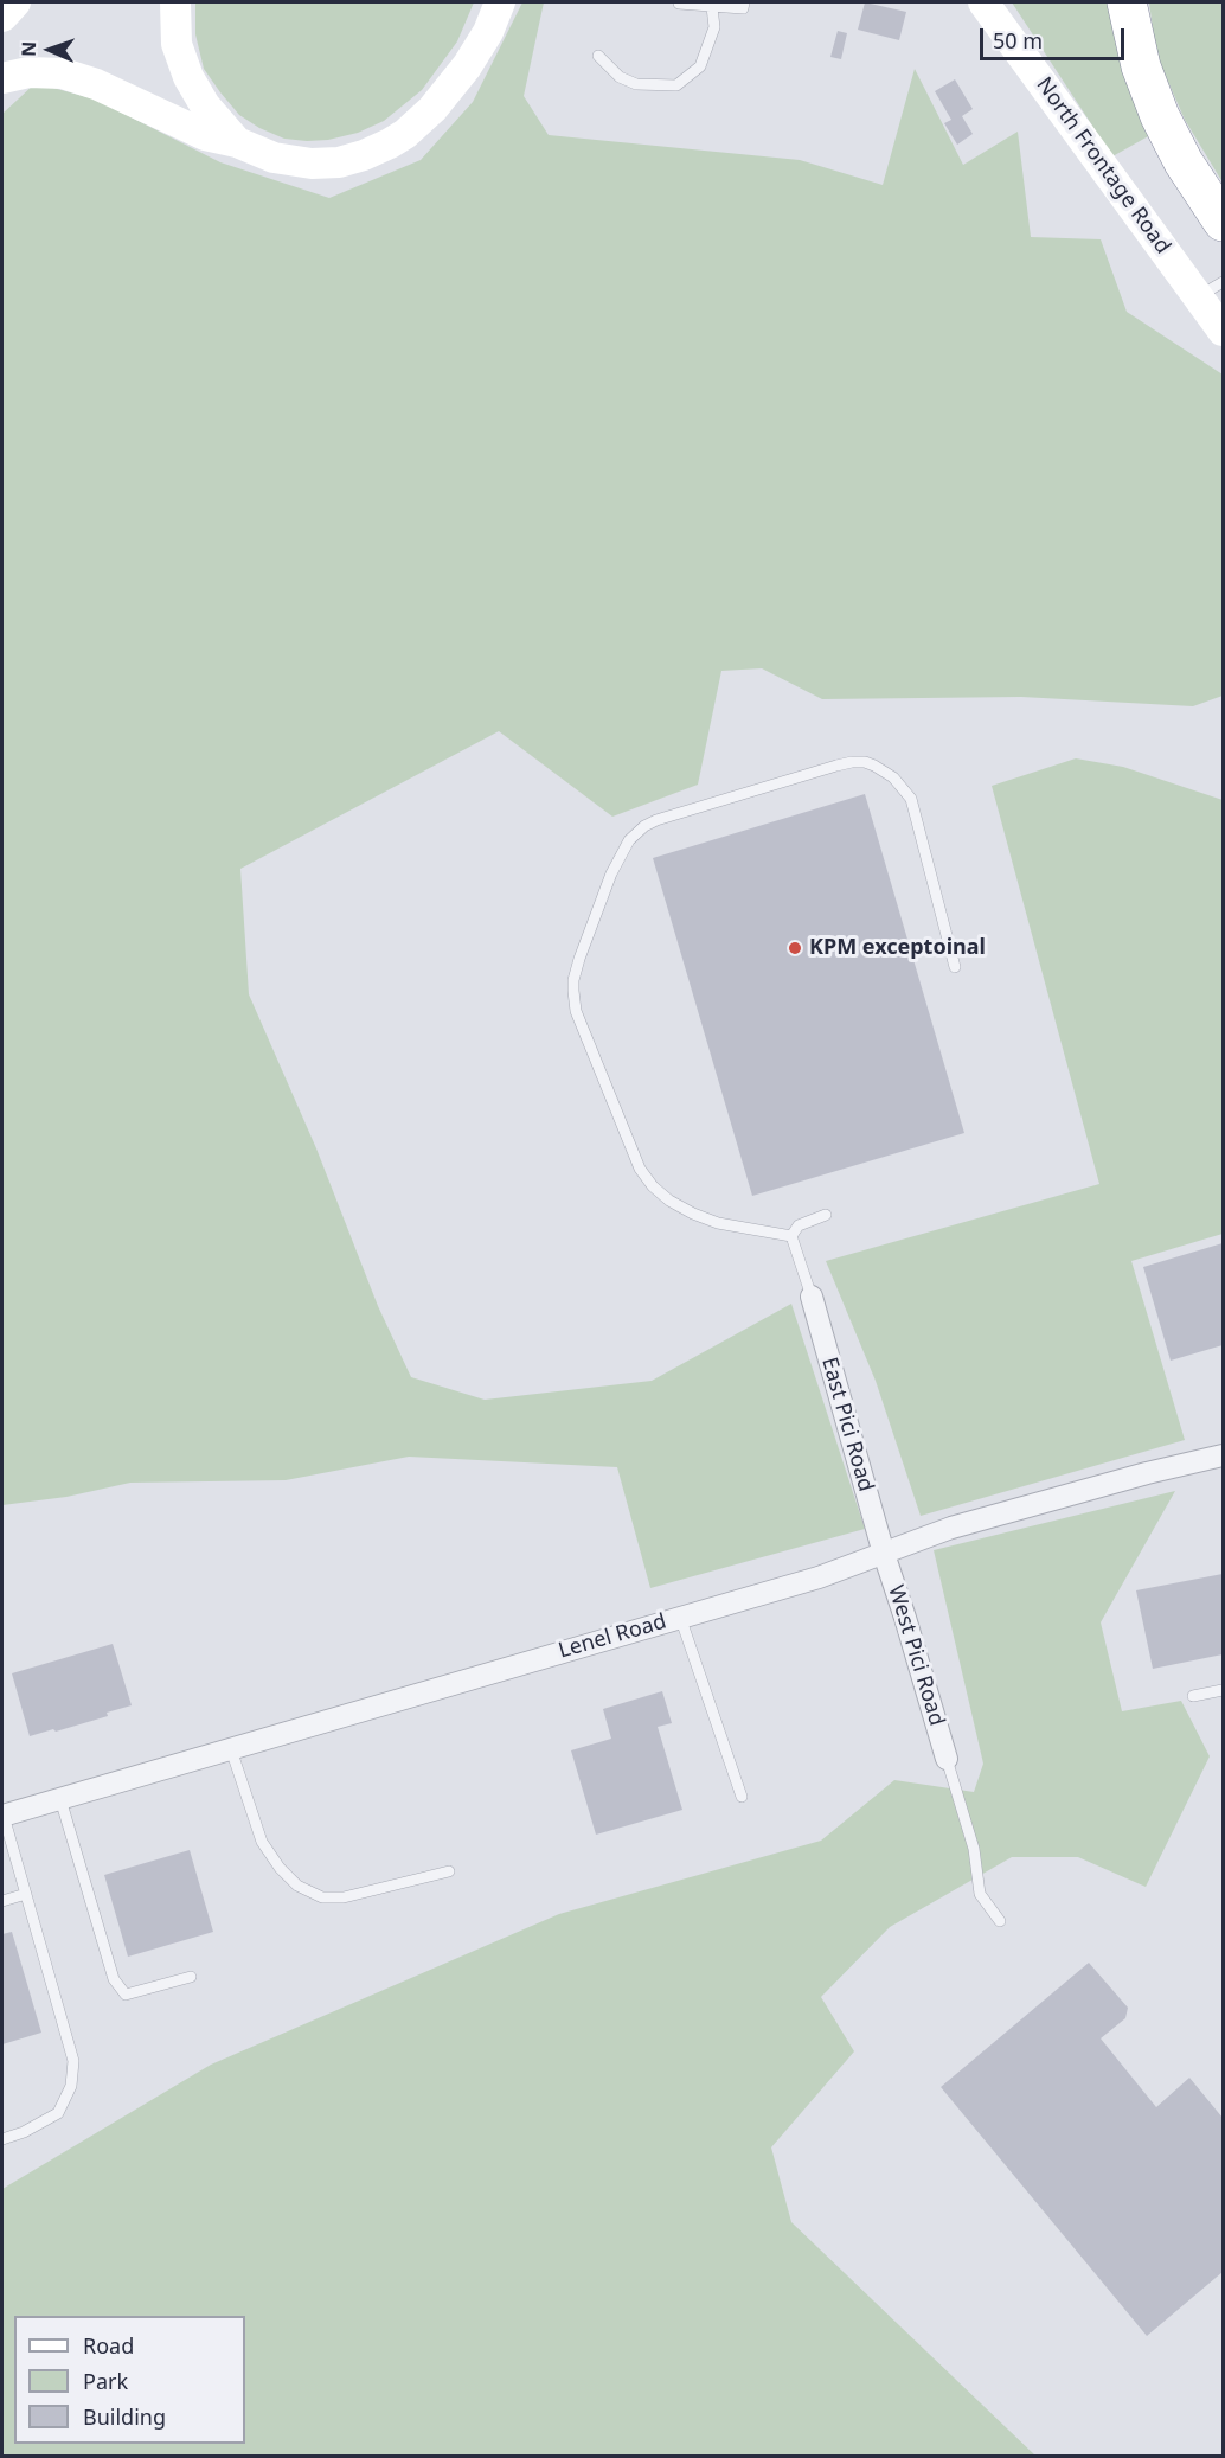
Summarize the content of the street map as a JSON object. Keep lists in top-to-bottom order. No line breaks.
{"streets":{"main road":["North Frontage Road"],"street":["East Pici Road","Lenel Road","West Pici Road"]},"crossings":[["East Pici Road","Lenel Road"],["East Pici Road","West Pici Road"],["Lenel Road","West Pici Road"]],"places":["KPM exceptoinal"],"legend":["Road","Park","Building"],"scale_bar":"50 m","north":"left"}
